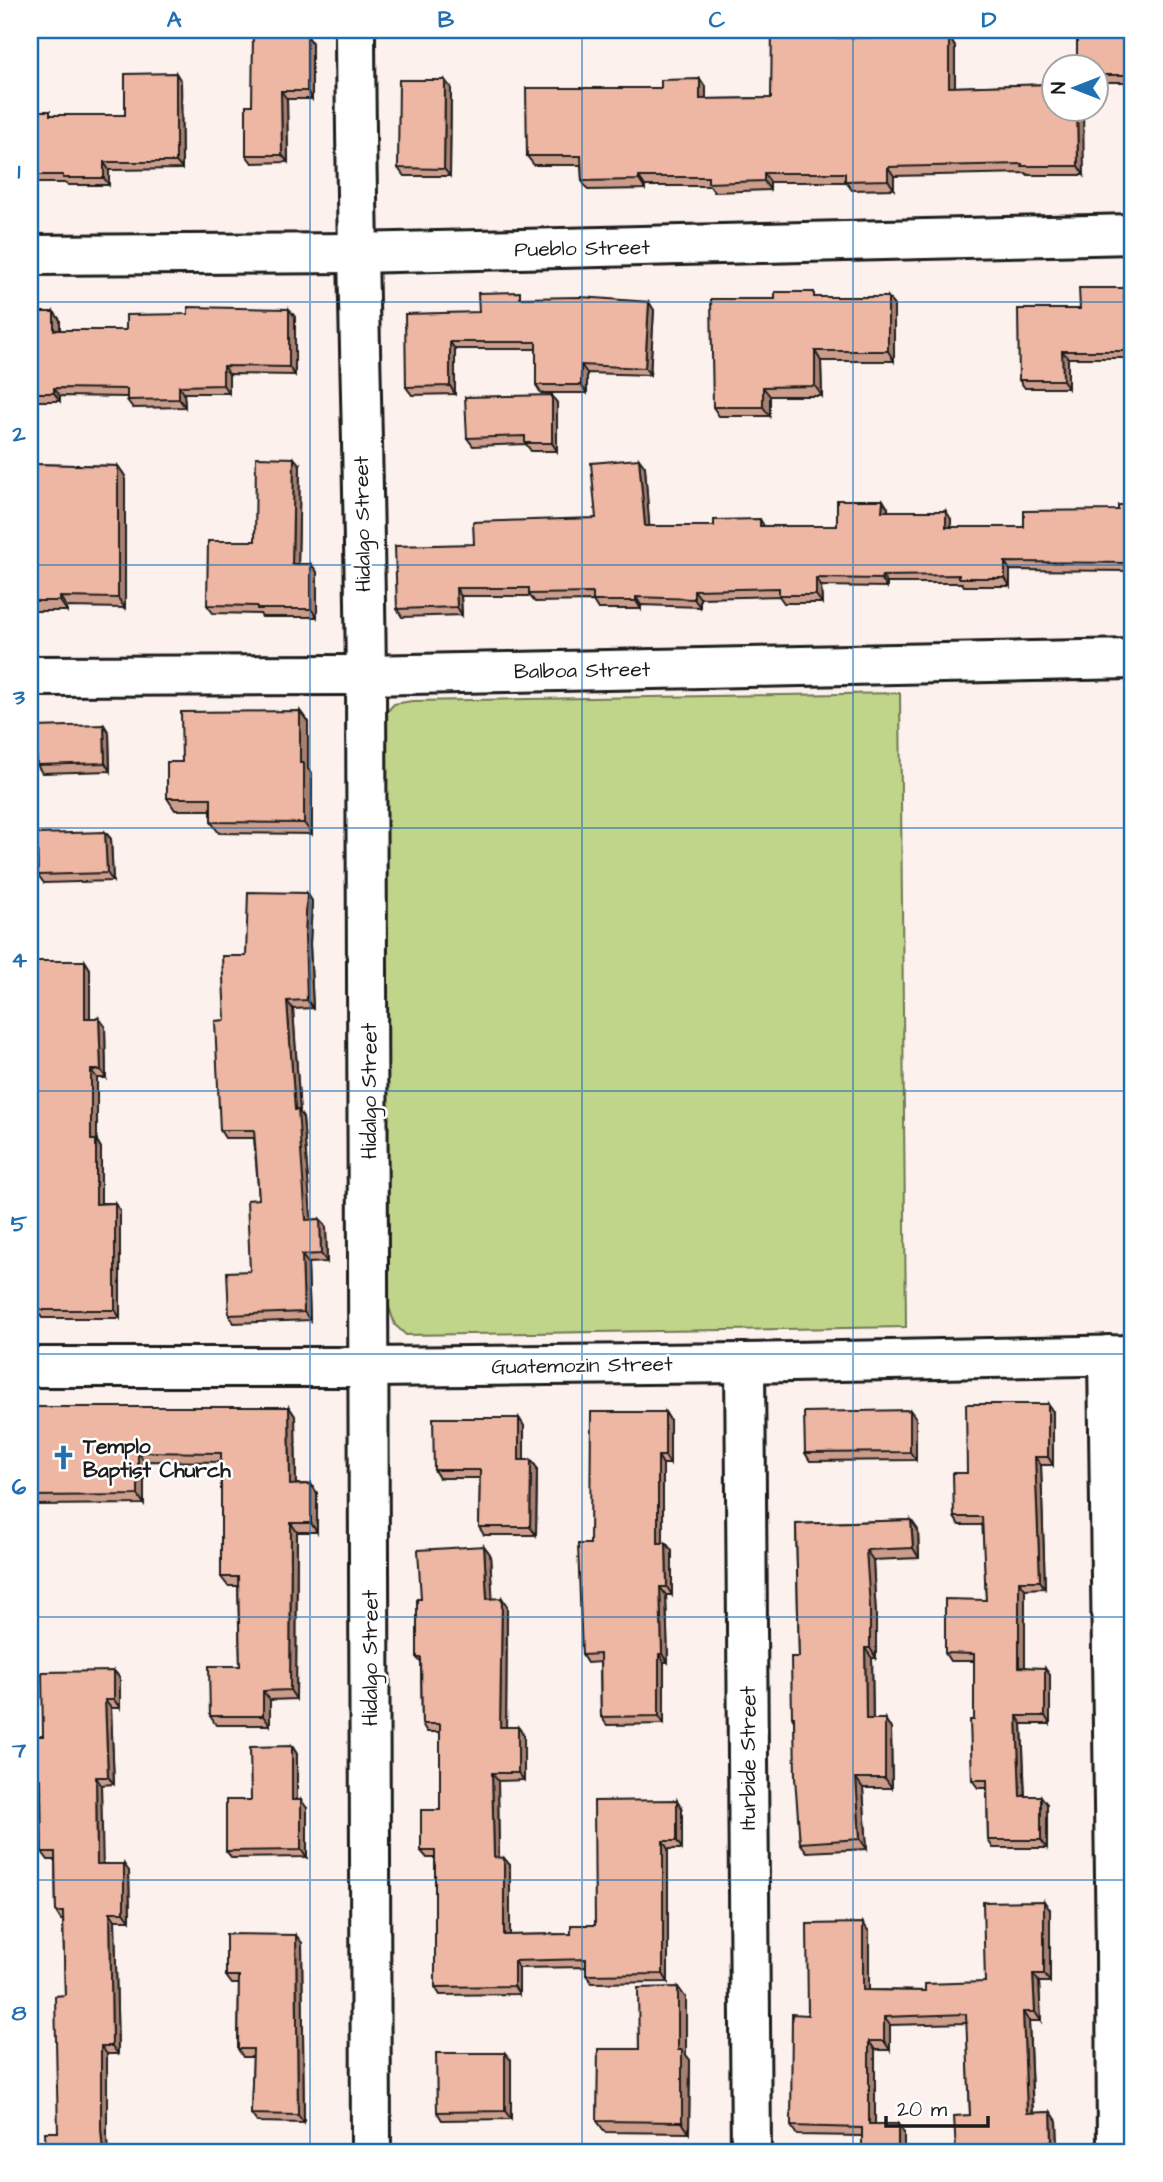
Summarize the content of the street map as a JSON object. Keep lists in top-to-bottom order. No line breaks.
{"streets":{"street":["Pueblo Street","Hidalgo Street","Balboa Street","Guatemozin Street","Iturbide Street"]},"crossings":[["Pueblo Street","Hidalgo Street"],["Hidalgo Street","Balboa Street"],["Hidalgo Street","Guatemozin Street"],["Guatemozin Street","Iturbide Street"]],"places":{"church":["Templo Baptist Church"]},"scale_bar":"20 m","north":"left","grid":{"columns":["A","B","C","D"],"rows":["1","2","3","4","5","6","7","8"]}}
